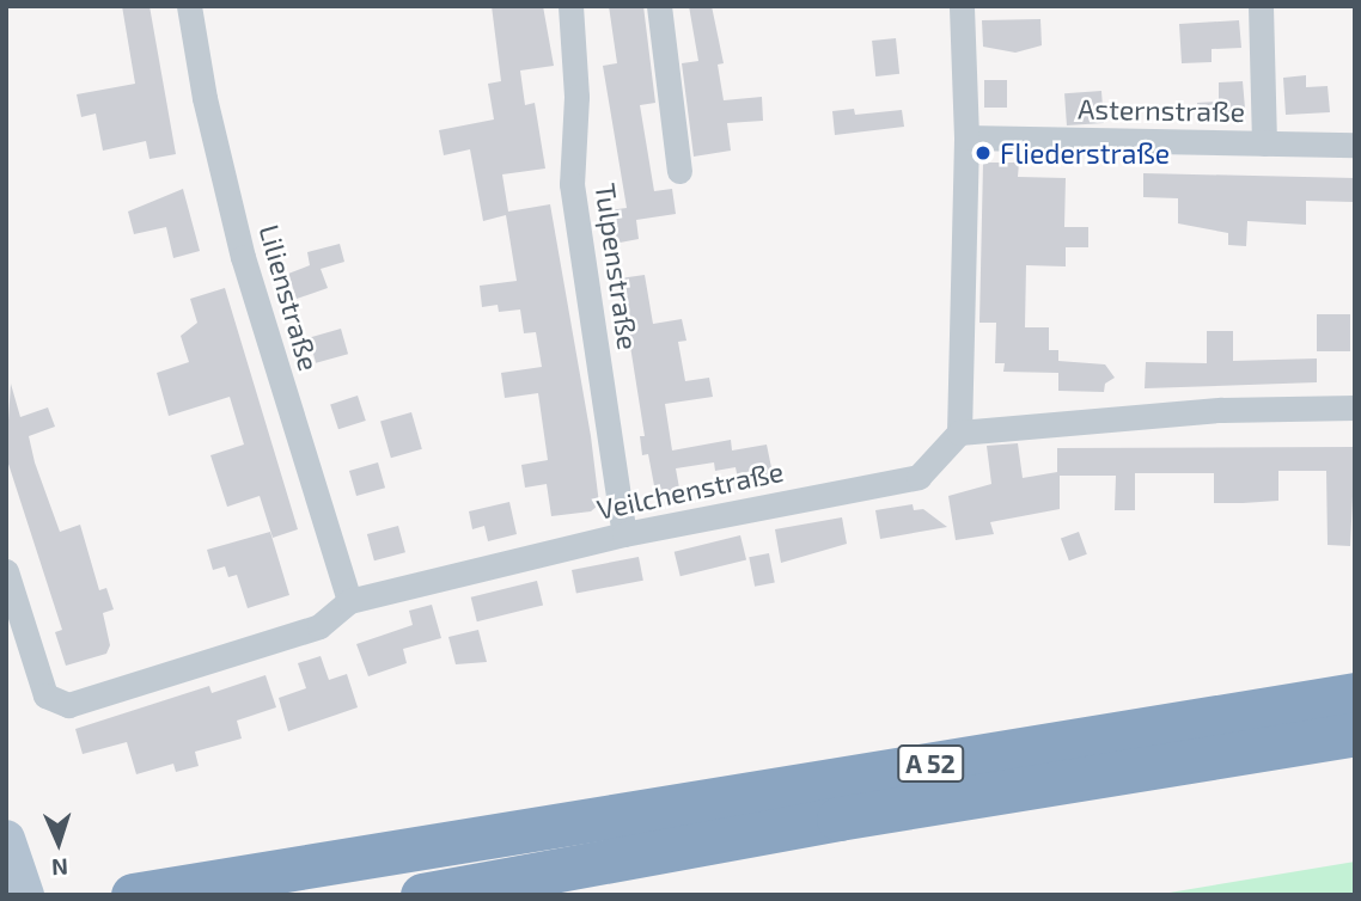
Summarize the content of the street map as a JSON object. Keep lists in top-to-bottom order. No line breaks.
{"streets":{"highway":["A 52"],"street":["Asternstraße","Tulpenstraße","Lilienstraße","Veilchenstraße"]},"crossings":[["Tulpenstraße","Veilchenstraße"],["Lilienstraße","Veilchenstraße"]],"places":["Fliederstraße"],"north":"bottom"}
